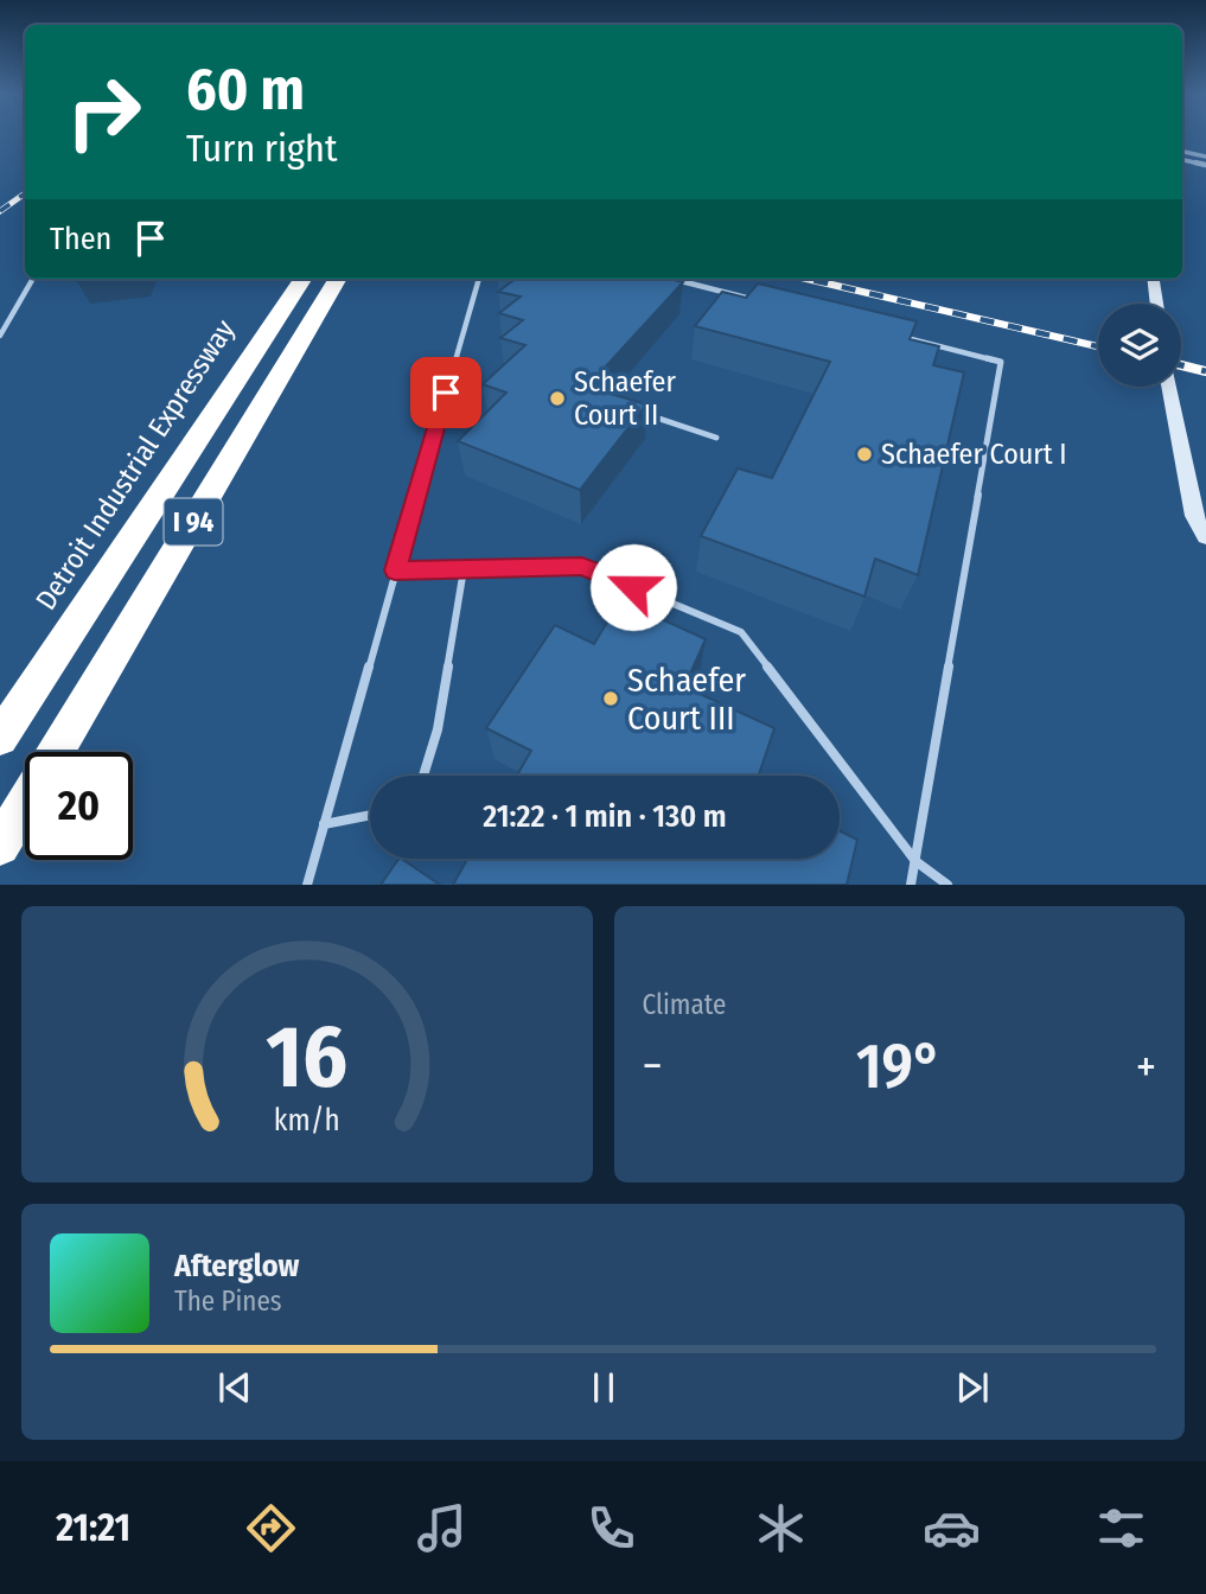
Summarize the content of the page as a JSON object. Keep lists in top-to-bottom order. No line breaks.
{"streets":{"highway":["Detroit Industrial Expressway","I 94"]},"places":["Schaefer Court II","Schaefer Court I","Schaefer Court III"],"page":{"turn":["60 m","Turn right"],"then":"Then","limit":"20","trip":"21:22 · 1 min · 130 m","tile":"Climate","heat":["−","19°","+"],"song":["Afterglow","The Pines"],"tabs":"21:21","gauge":["16","km/h"]}}
